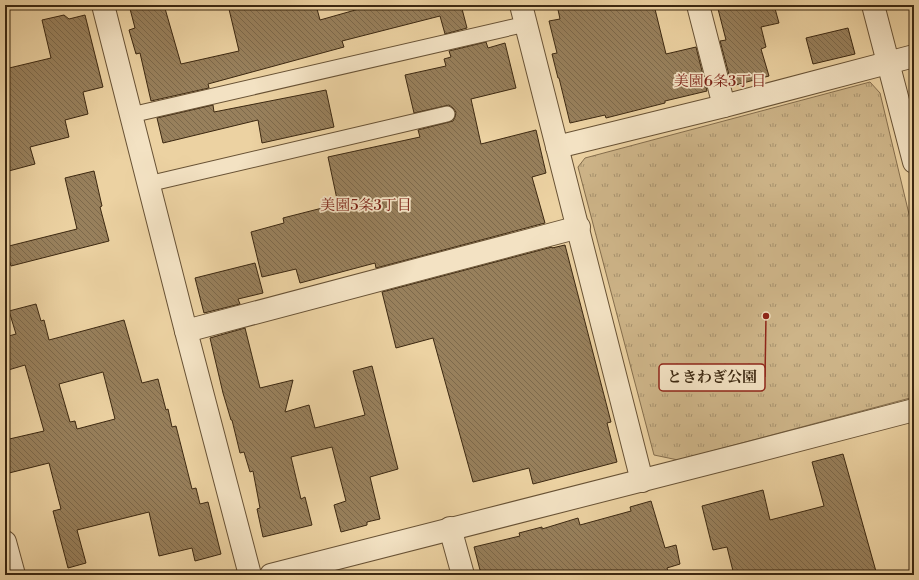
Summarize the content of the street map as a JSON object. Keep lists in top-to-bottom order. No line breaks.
{"districts":["美園6条3丁目","美園5条3丁目"],"places":["ときわぎ公園"]}
